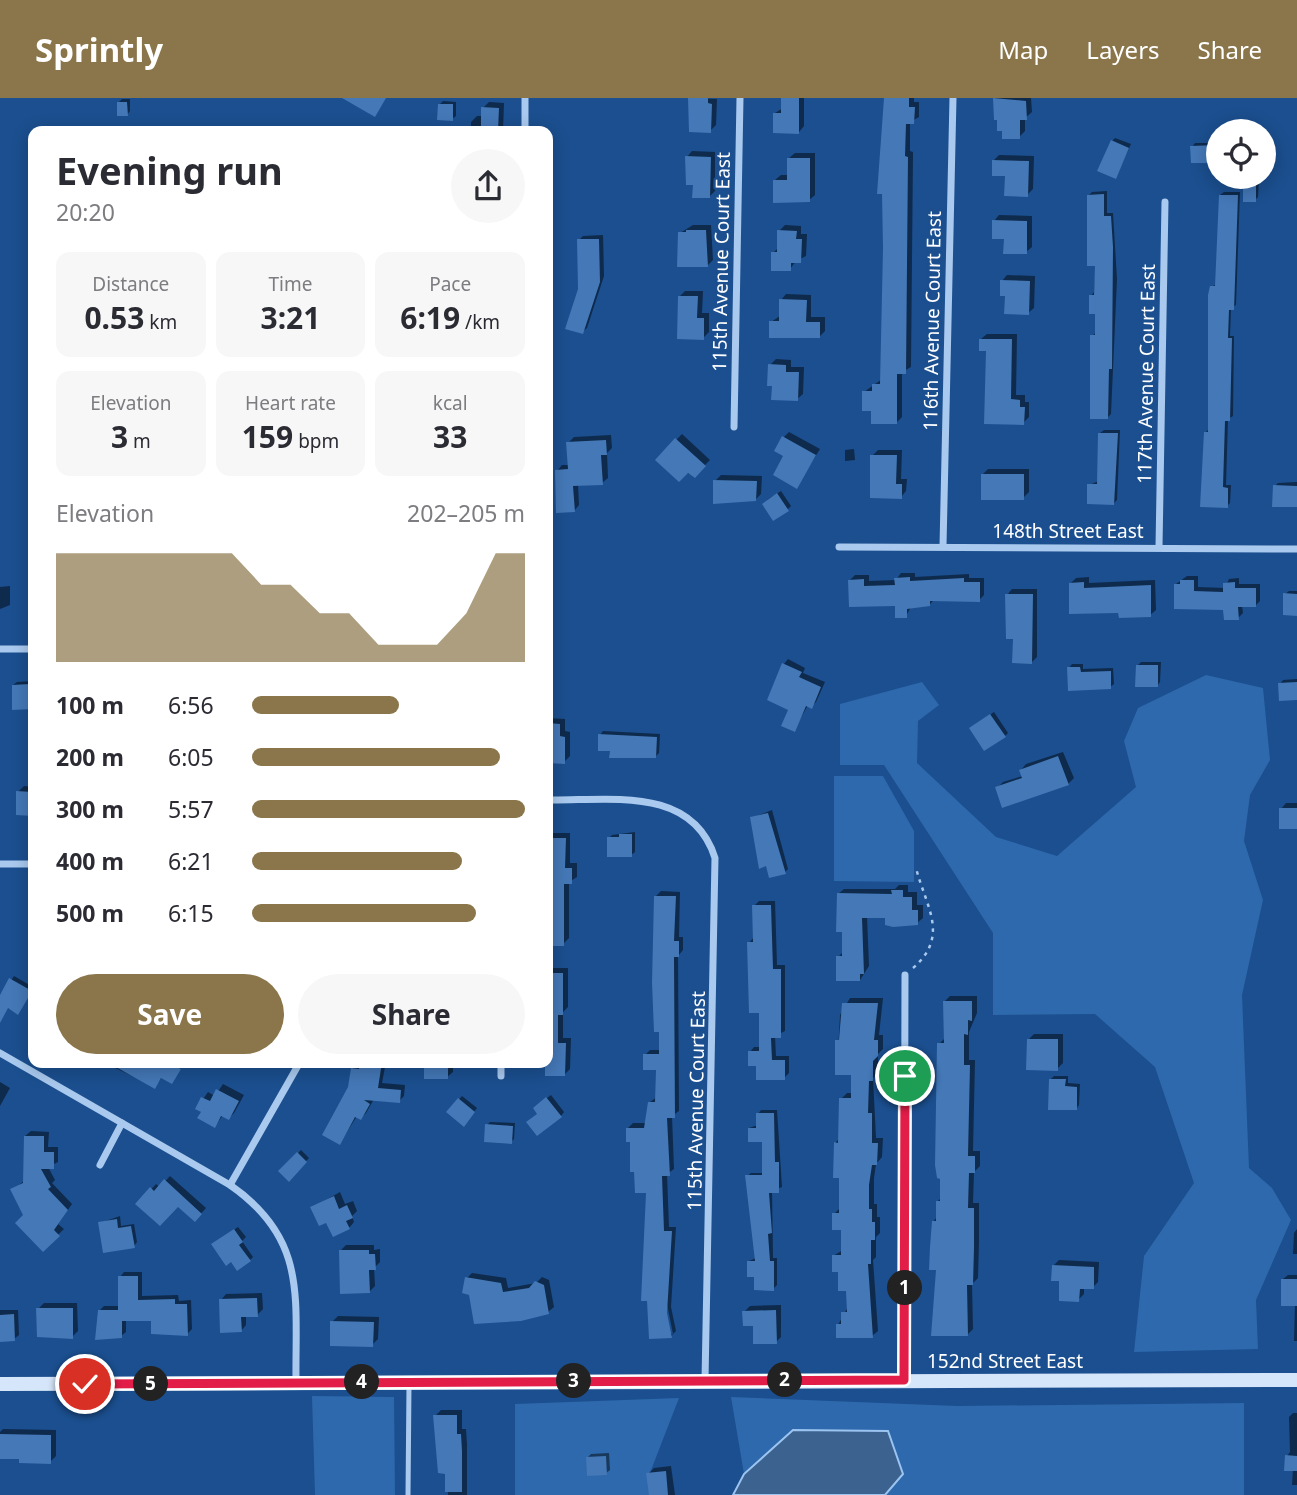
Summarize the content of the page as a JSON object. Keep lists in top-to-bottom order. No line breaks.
{"streets":{"main road":["152nd Street East"],"street":["115th Avenue Court East","116th Avenue Court East","117th Avenue Court East","148th Street East"]},"crossings":[["115th Avenue Court East","152nd Street East"],["116th Avenue Court East","148th Street East"],["117th Avenue Court East","148th Street East"]],"page":{"header":"Sprintly","nav":["Map","Layers","Share"],"heading":["Evening run","20:20"],"stats":[["Distance","0.53 km"],["Time","3:21"],["Pace","6:19 /km"],["Elevation","3 m"],["Heart rate","159 bpm"],["kcal","33"]],"chart":["Elevation","202–205 m"],"list":[{"name":"100 m","note":"6:56"},{"name":"200 m","note":"6:05"},{"name":"300 m","note":"5:57"},{"name":"400 m","note":"6:21"},{"name":"500 m","note":"6:15"}],"buttons":["Save","Share"],"pins":["1","2","3","4","5"]}}
